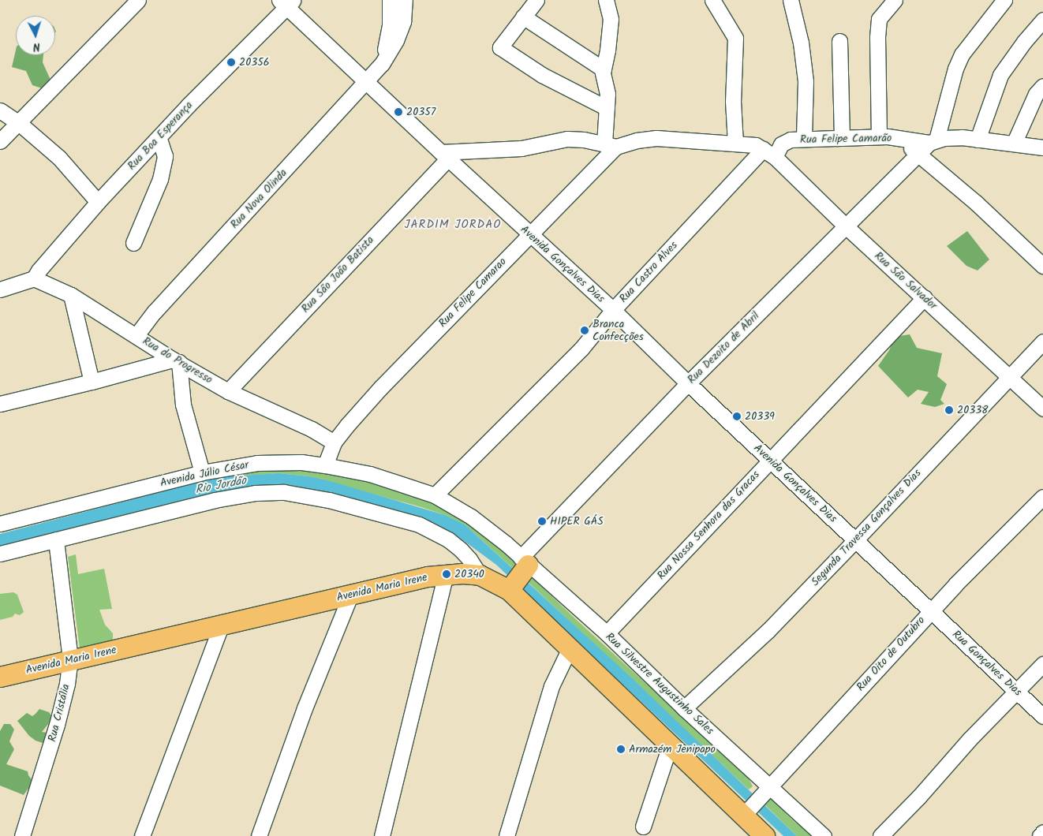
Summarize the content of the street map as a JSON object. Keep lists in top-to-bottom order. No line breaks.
{"streets":{"main road":["Avenida Maria Irene"],"street":["Rua Boa Esperança","Rua Felipe Camarão","Rua Nova Olinda","Avenida Gonçalves Dias","Rua Castro Alves","Rua São João Batista","Rua São Salvador","Rua Felipe Camarao","Rua Dezoito de Abril","Rua do Progresso","Avenida Júlio César","Rua Nossa Senhora das Gracas","Segunda Travessa Gonçalves Dias","Rua Oito de Outubro","Rua Gonçalves Dias","Rua Silvestre Augustinho Sales","Rua Cristália"]},"crossings":[["Rua Boa Esperança","Avenida Gonçalves Dias"],["Rua Boa Esperança","Rua do Progresso"],["Rua Felipe Camarão","Rua Castro Alves"],["Rua Felipe Camarão","Rua São Salvador"],["Rua Felipe Camarão","Rua Dezoito de Abril"],["Rua Nova Olinda","Avenida Gonçalves Dias"],["Rua Nova Olinda","Rua do Progresso"],["Avenida Gonçalves Dias","Rua Castro Alves"],["Avenida Gonçalves Dias","Rua São João Batista"],["Avenida Gonçalves Dias","Rua Felipe Camarao"],["Avenida Gonçalves Dias","Rua Dezoito de Abril"],["Avenida Gonçalves Dias","Rua Nossa Senhora das Gracas"],["Avenida Gonçalves Dias","Segunda Travessa Gonçalves Dias"],["Avenida Gonçalves Dias","Rua Oito de Outubro"],["Avenida Gonçalves Dias","Rua Gonçalves Dias"],["Rua Castro Alves","Rua São Salvador"],["Rua Castro Alves","Avenida Júlio César"],["Rua São João Batista","Rua do Progresso"],["Rua São Salvador","Rua Dezoito de Abril"],["Rua São Salvador","Rua Nossa Senhora das Gracas"],["Rua São Salvador","Segunda Travessa Gonçalves Dias"],["Rua Felipe Camarao","Rua do Progresso"],["Rua Dezoito de Abril","Avenida Júlio César"],["Rua Dezoito de Abril","Rua Silvestre Augustinho Sales"],["Avenida Júlio César","Rua Silvestre Augustinho Sales"],["Rua Nossa Senhora das Gracas","Rua Silvestre Augustinho Sales"],["Segunda Travessa Gonçalves Dias","Rua Silvestre Augustinho Sales"],["Avenida Maria Irene","Rua Oito de Outubro"],["Avenida Maria Irene","Rua Cristália"],["Rua Oito de Outubro","Rua Gonçalves Dias"],["Rua Oito de Outubro","Rua Silvestre Augustinho Sales"]],"districts":["JARDIM JORDAO"],"water":["Rio Jordão"],"places":["20356","20357","Branca Confecções","20338","20339","HIPER GÁS","20340","Armazém Jenipapo"],"north":"bottom"}
